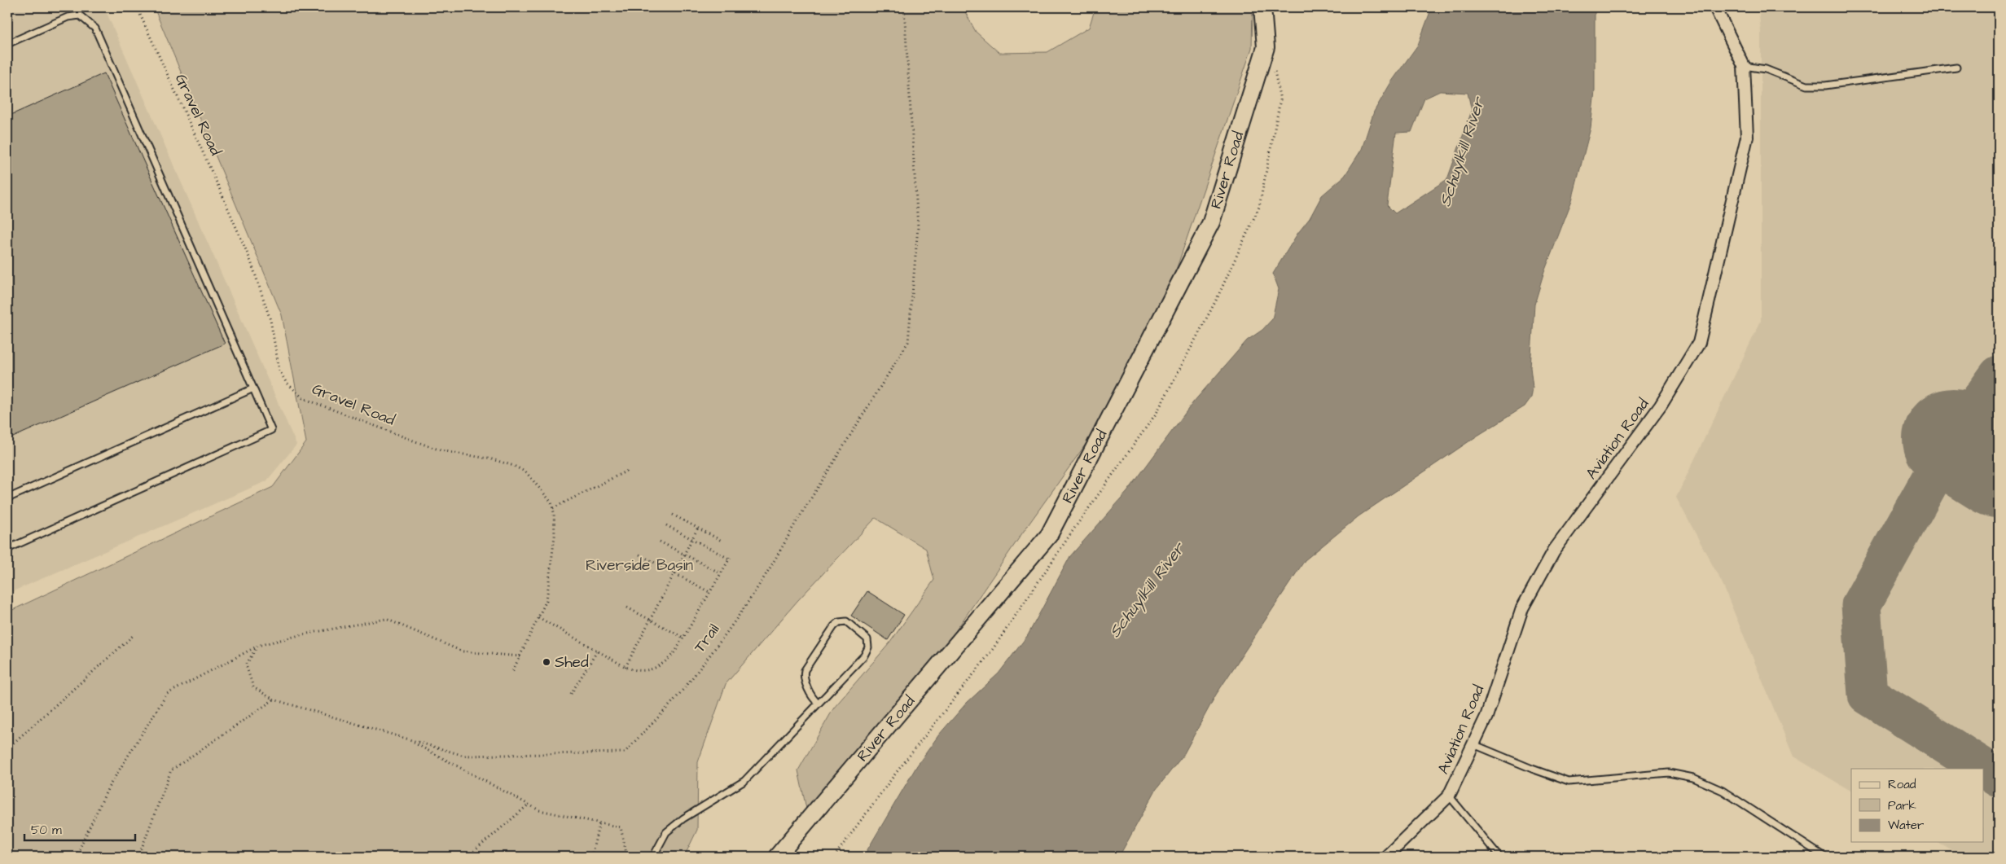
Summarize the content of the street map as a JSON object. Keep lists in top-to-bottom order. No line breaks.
{"streets":{"street":["River Road","Aviation Road"],"path":["Gravel Road","Trail"]},"water":["Schuylkill River"],"parks":["Riverside Basin"],"places":["Shed"],"legend":["Road","Park","Water"],"scale_bar":"50 m"}
